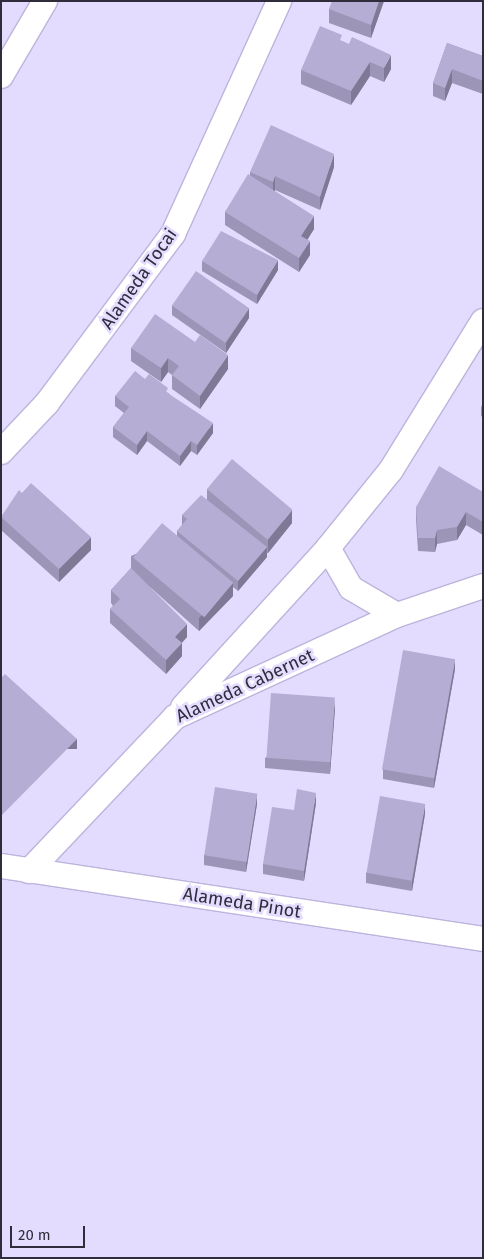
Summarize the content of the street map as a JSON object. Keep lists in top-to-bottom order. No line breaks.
{"streets":{"street":["Alameda Tocai","Alameda Cabernet","Alameda Pinot"]},"crossings":[["Alameda Cabernet","Alameda Pinot"]],"scale_bar":"20 m"}
